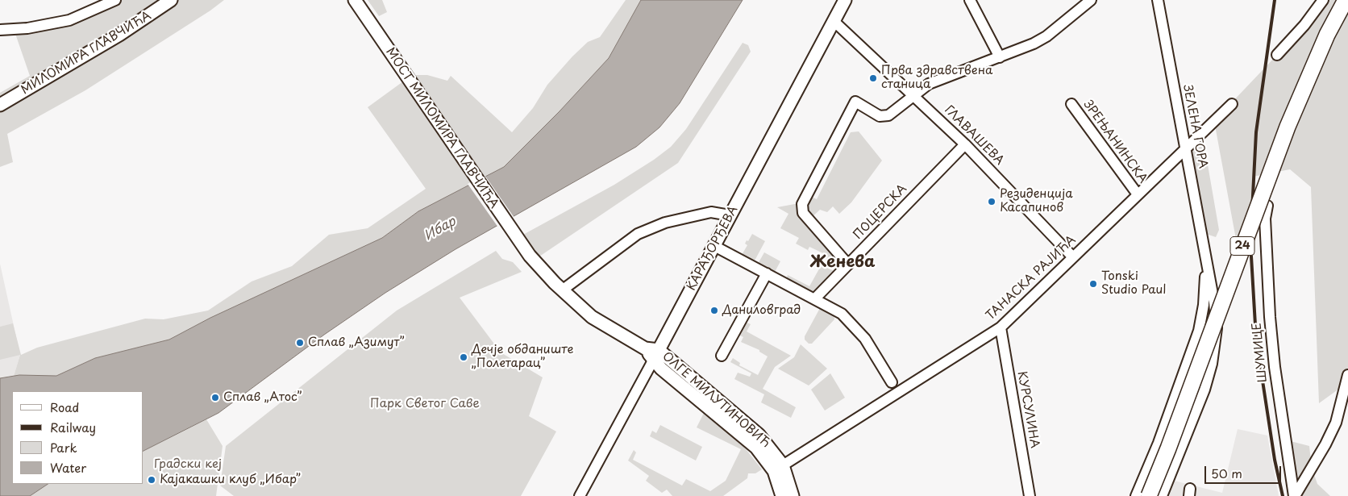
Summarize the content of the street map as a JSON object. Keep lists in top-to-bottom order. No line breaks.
{"streets":{"main road":["24"],"street":["МИЛОМИРА ГЛАВЧИЋА","ЗЕЛЕНА ГОРА","МОСТ МИЛОМИРА ГЛАВЧИЋА","ГЛАВАШЕВА","ЗРЕЊАНИНСКА","ПОЦЕРСКА","КАРАЂОРЂЕВА","ТАНАСКА РАЈИЋА","ШУМИЦЕ","ОЛГЕ МИЛУТИНОВИЋ","КУРСУЛИНА"]},"crossings":[["ЗЕЛЕНА ГОРА","ТАНАСКА РАЈИЋА"],["МОСТ МИЛОМИРА ГЛАВЧИЋА","ОЛГЕ МИЛУТИНОВИЋ"],["ГЛАВАШЕВА","ПОЦЕРСКА"],["ГЛАВАШЕВА","КАРАЂОРЂЕВА"],["ГЛАВАШЕВА","ТАНАСКА РАЈИЋА"],["ЗРЕЊАНИНСКА","ТАНАСКА РАЈИЋА"],["КАРАЂОРЂЕВА","ОЛГЕ МИЛУТИНОВИЋ"],["ТАНАСКА РАЈИЋА","ОЛГЕ МИЛУТИНОВИЋ"],["ТАНАСКА РАЈИЋА","КУРСУЛИНА"]],"districts":["Женева"],"water":["Ибар"],"parks":["Парк Светог Саве","Градски кеј"],"places":["Прва здравствена станица","Резиденција Касапинов","Tonski Studio Paul","Даниловград","Сплав „Азимут”","Дечје обданиште „Полетарац”","Сплав „Атос”","Кајакашки клуб „Ибар”"],"legend":["Road","Railway","Park","Water"],"scale_bar":"50 m"}
